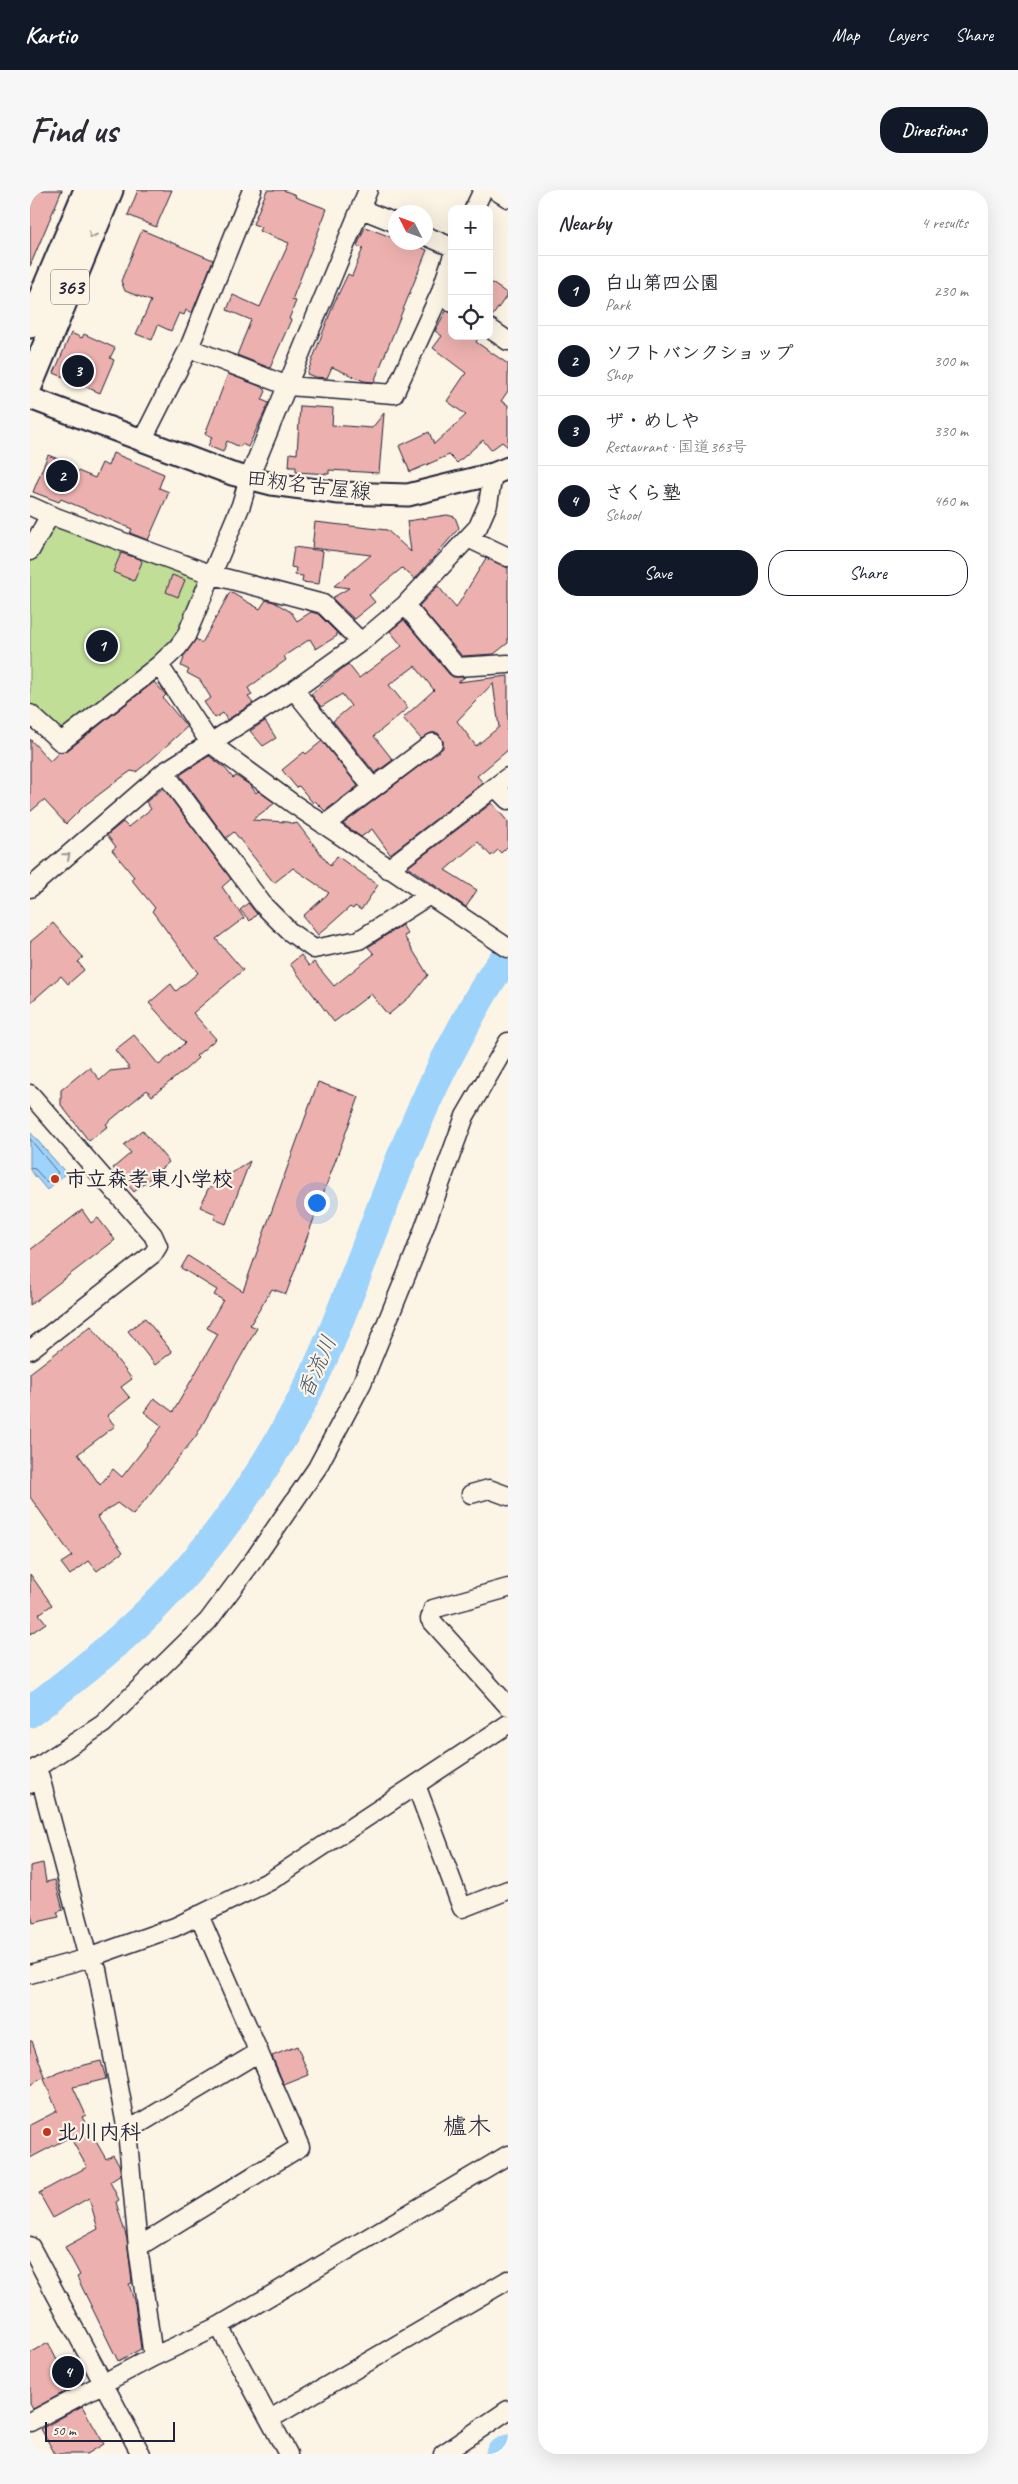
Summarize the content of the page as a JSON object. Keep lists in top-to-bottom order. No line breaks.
{"streets":{"highway":["363"],"main road":["田籾名古屋線"]},"districts":["櫨木"],"water":["香流川"],"places":["市立森孝東小学校","北川内科"],"scale_bar":"50 m","north":"top left","page":{"header":"Kartio","nav":["Map","Layers","Share"],"buttons":["Directions",["Save","Share"]],"title":"Find us","heading":["Nearby","4 results"],"map_buttons":["+","−"],"list":[{"mark":"1","name":"白山第四公園","note":"Park","value":"230 m"},{"mark":"2","name":"ソフトバンクショップ","note":"Shop","value":"300 m"},{"mark":"3","name":"ザ・めしや","note":"Restaurant · 国道363号","value":"330 m"},{"mark":"4","name":"さくら塾","note":"School","value":"460 m"}],"pins":["3","2","1","4"],"scale":"50 m"}}
